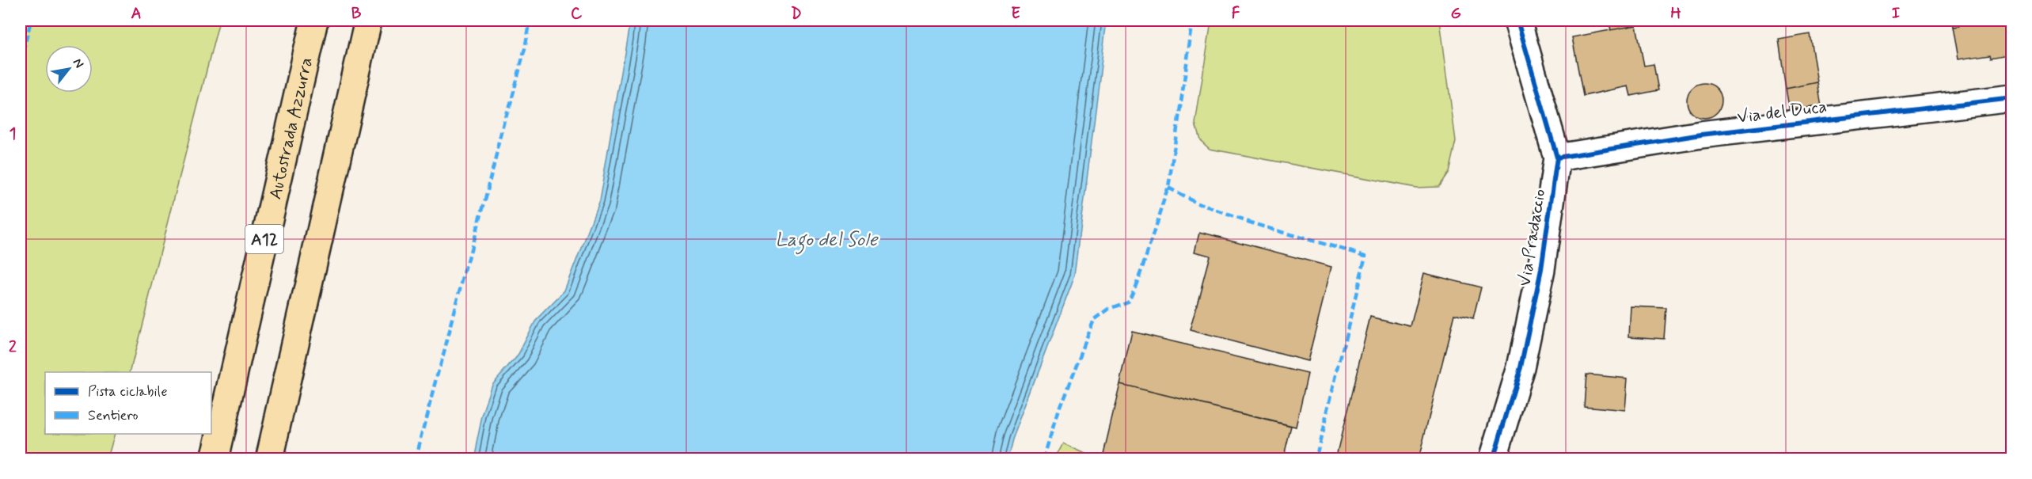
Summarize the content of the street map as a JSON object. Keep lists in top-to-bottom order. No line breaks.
{"streets":{"highway":["Autostrada Azzurra","A12"],"street":["Via del Duca","Via Pradaccio"]},"crossings":[["Via del Duca","Via Pradaccio"]],"water":["Lago del Sole"],"legend":["Pista ciclabile","Sentiero"],"north":"top right","grid":{"columns":["A","B","C","D","E","F","G","H","I"],"rows":["1","2"]}}
